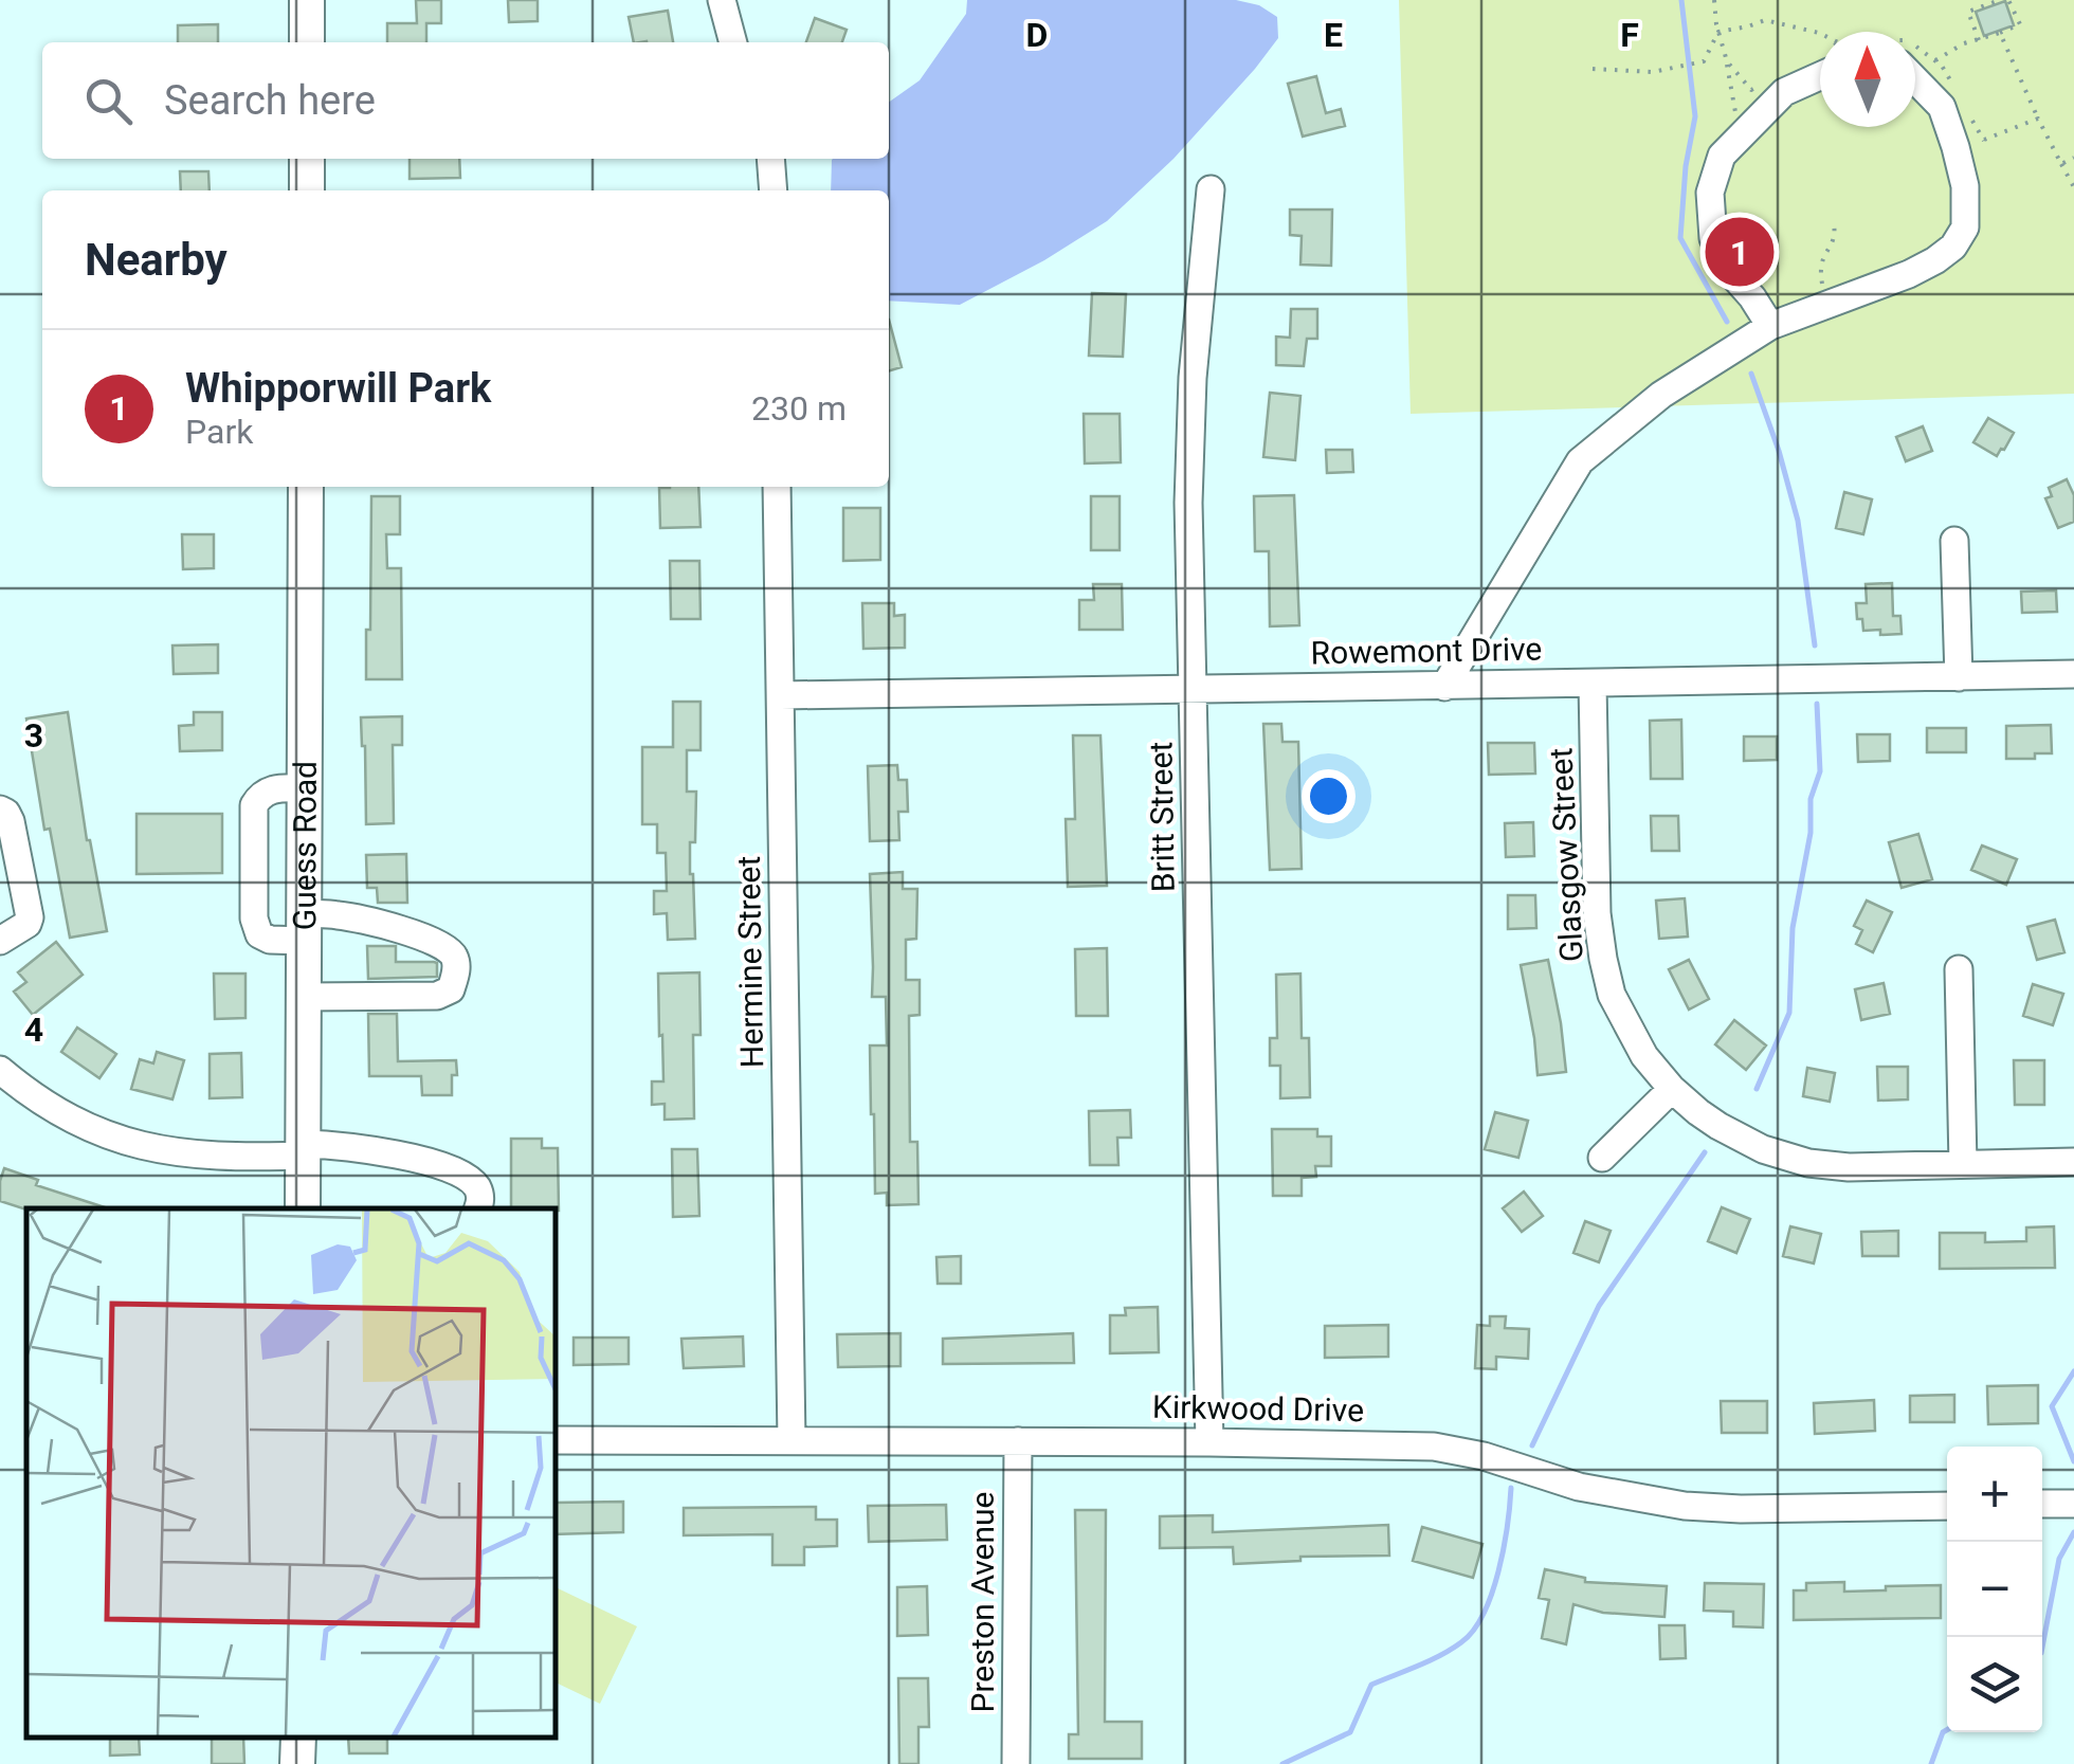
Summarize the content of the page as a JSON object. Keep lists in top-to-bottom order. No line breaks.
{"streets":{"main road":["Guess Road"],"street":["Rowemont Drive","Britt Street","Glasgow Street","Hermine Street","Kirkwood Drive","Preston Avenue"]},"crossings":[["Rowemont Drive","Britt Street"],["Rowemont Drive","Glasgow Street"],["Rowemont Drive","Hermine Street"],["Britt Street","Kirkwood Drive"],["Hermine Street","Kirkwood Drive"],["Kirkwood Drive","Preston Avenue"]],"north":"top","page":{"search":"Search here","heading":"Nearby","pins":"1","list":[{"mark":"1","name":"Whipporwill Park","note":"Park","value":"230 m"}],"map_buttons":["+","−"]},"grid":{"columns":["D","E","F"],"rows":["3","4"]}}
